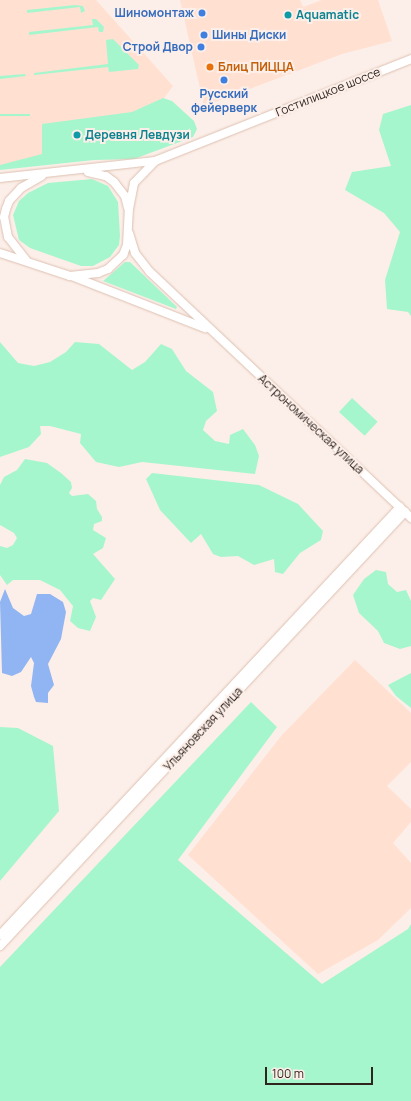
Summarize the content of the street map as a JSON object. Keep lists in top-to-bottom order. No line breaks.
{"streets":{"main road":["Гостилицкое шоссе","Астрономическая улица","Ульяновская улица"]},"crossings":[["Гостилицкое шоссе","Астрономическая улица"],["Астрономическая улица","Ульяновская улица"]],"places":["Шиномонтаж","Aquamatic","Шины Диски","Строй Двор","Блиц ПИЦЦА","Русский фейерверк","Деревня Левдузи"],"scale_bar":"100 m"}
